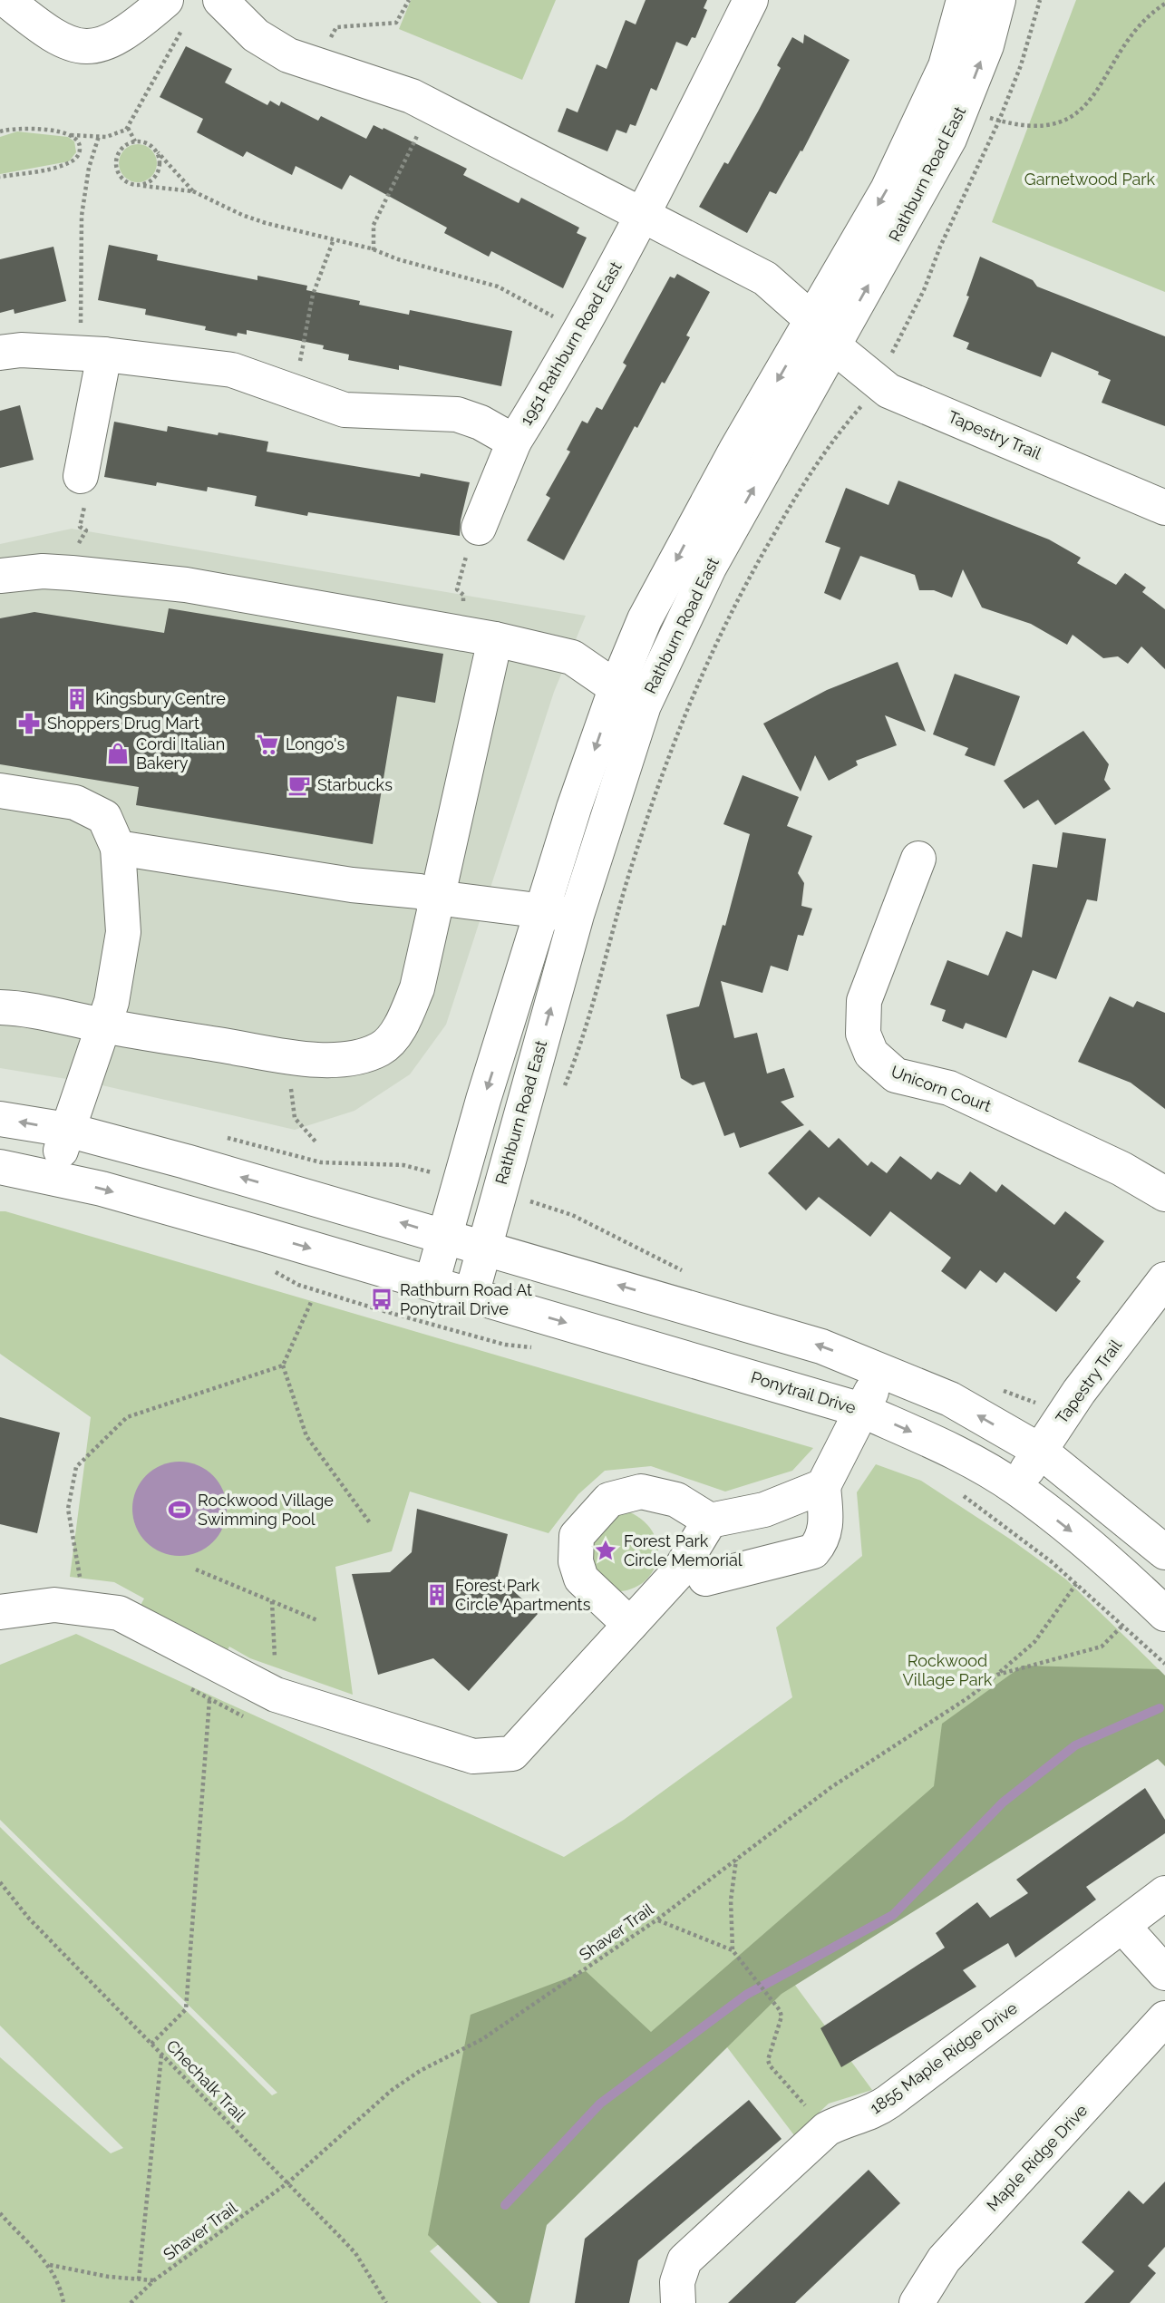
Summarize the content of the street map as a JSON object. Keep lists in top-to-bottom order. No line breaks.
{"streets":{"street":["Rathburn Road East","1951 Rathburn Road East","Tapestry Trail","Unicorn Court","Ponytrail Drive","1855 Maple Ridge Drive","Maple Ridge Drive"],"path":["Shaver Trail","Chechalk Trail"]},"crossings":[["Rathburn Road East","Tapestry Trail"],["Rathburn Road East","Ponytrail Drive"],["Tapestry Trail","Ponytrail Drive"],["Shaver Trail","Chechalk Trail"]],"parks":["Garnetwood Park","Rockwood Village Park"],"places":{"building":["Kingsbury Centre","Forest Park Circle Apartments"],"pharmacy":["Shoppers Drug Mart"],"supermarket":["Longo's"],"shop":["Cordi Italian Bakery"],"cafe":["Starbucks"],"bus stop":["Rathburn Road At Ponytrail Drive"],"sports":["Rockwood Village Swimming Pool"],"place":["Forest Park Circle Memorial"]}}
